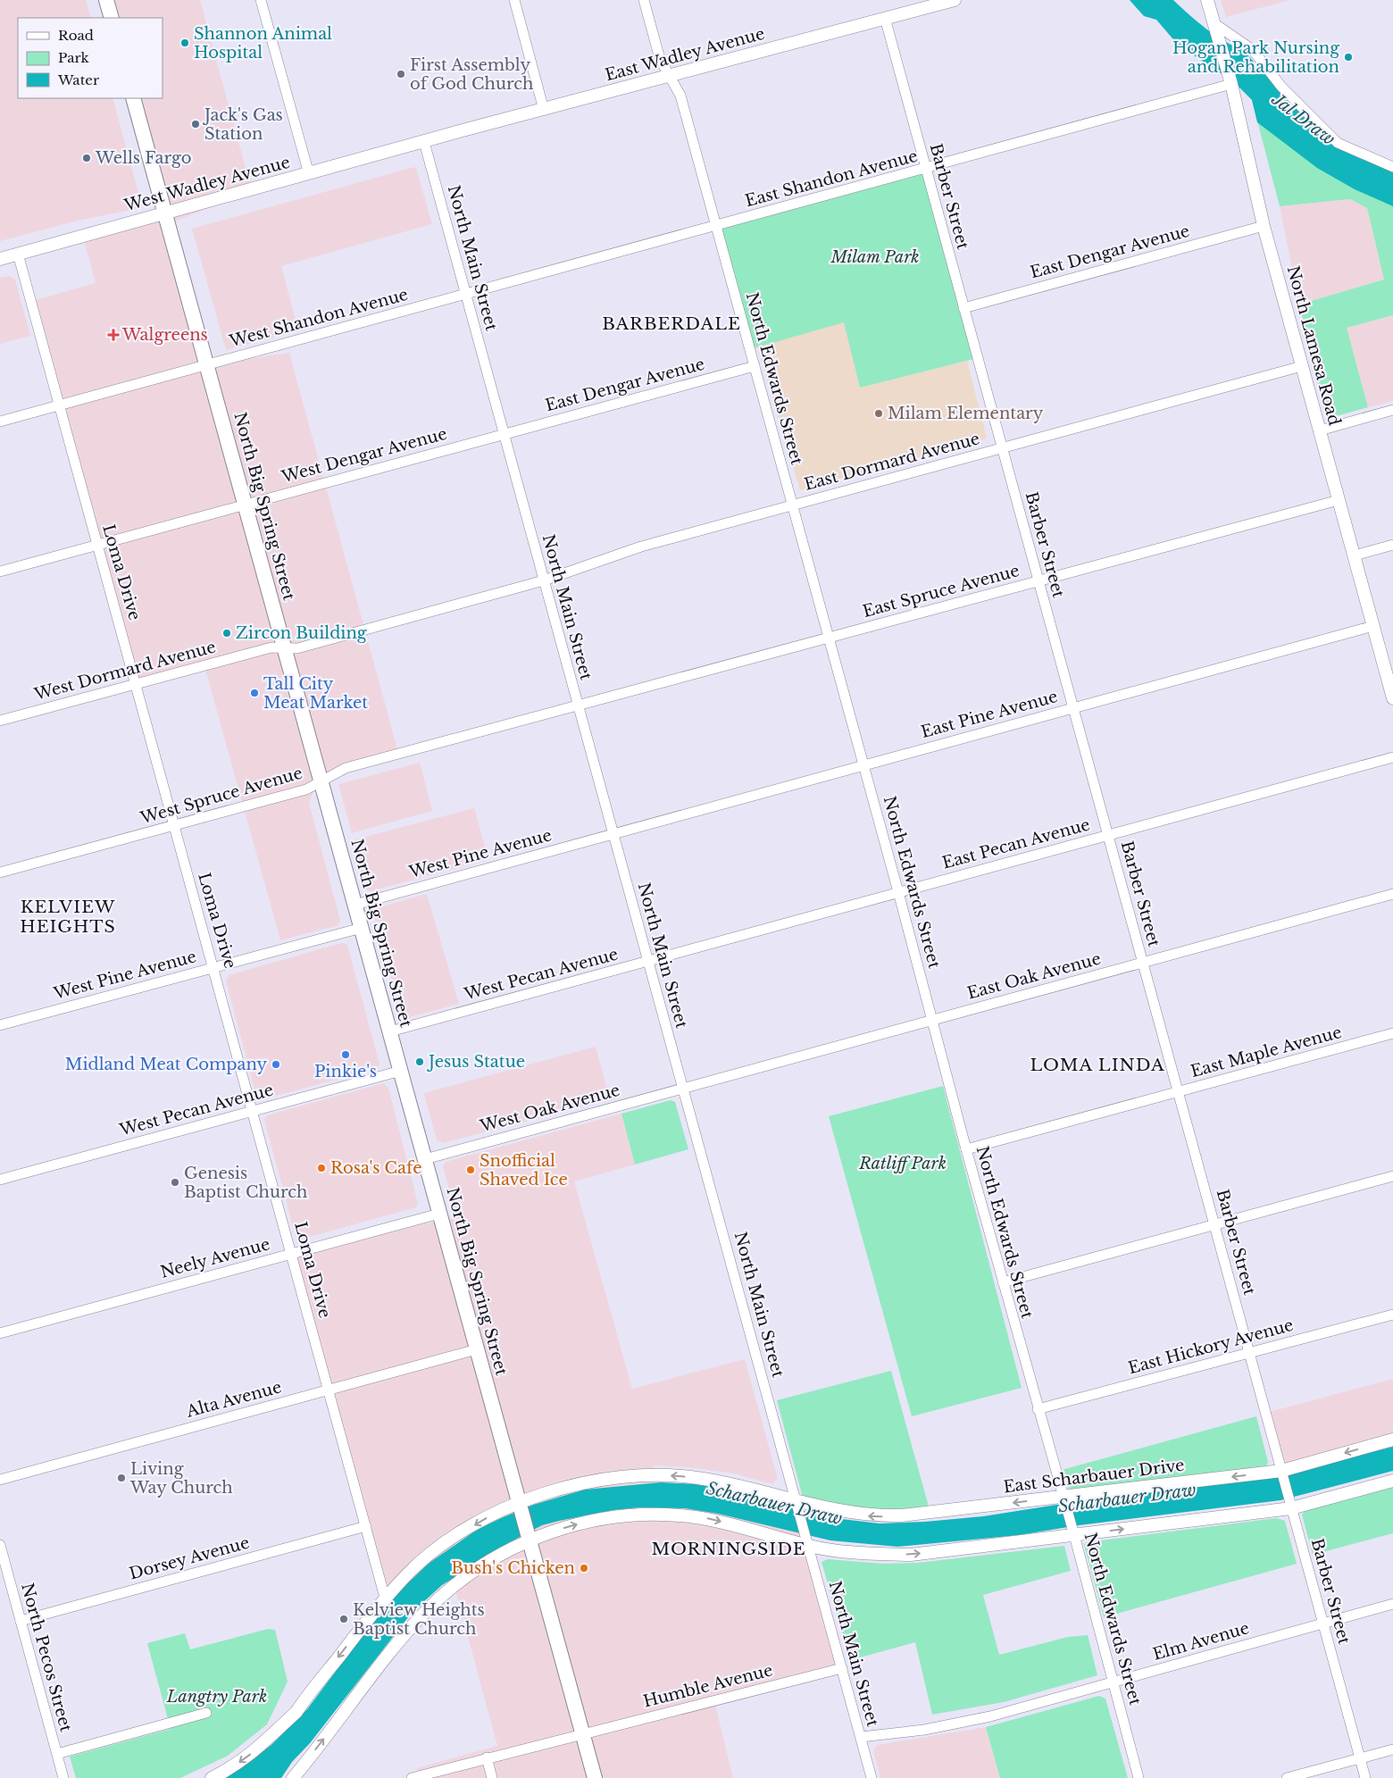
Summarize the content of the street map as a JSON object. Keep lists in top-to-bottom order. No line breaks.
{"streets":{"highway":["North Big Spring Street"],"main road":["East Wadley Avenue","West Wadley Avenue","North Lamesa Road","East Scharbauer Drive"],"street":["East Shandon Avenue","Barber Street","East Dengar Avenue","North Main Street","West Shandon Avenue","North Edwards Street","West Dengar Avenue","East Dormard Avenue","Loma Drive","East Spruce Avenue","West Dormard Avenue","East Pine Avenue","West Spruce Avenue","East Pecan Avenue","West Pine Avenue","West Pecan Avenue","East Oak Avenue","East Maple Avenue","West Oak Avenue","Neely Avenue","East Hickory Avenue","Alta Avenue","Dorsey Avenue","Elm Avenue","North Pecos Street","Humble Avenue"]},"crossings":[["East Wadley Avenue","West Wadley Avenue"],["East Wadley Avenue","Barber Street"],["East Wadley Avenue","North Main Street"],["East Wadley Avenue","North Edwards Street"],["East Shandon Avenue","Barber Street"],["East Shandon Avenue","North Main Street"],["East Shandon Avenue","West Shandon Avenue"],["East Shandon Avenue","North Lamesa Road"],["East Shandon Avenue","North Edwards Street"],["West Wadley Avenue","North Main Street"],["West Wadley Avenue","North Big Spring Street"],["West Wadley Avenue","Loma Drive"],["Barber Street","East Dengar Avenue"],["Barber Street","East Dormard Avenue"],["Barber Street","East Spruce Avenue"],["Barber Street","East Pine Avenue"],["Barber Street","East Pecan Avenue"],["Barber Street","East Oak Avenue"],["Barber Street","East Maple Avenue"],["Barber Street","East Hickory Avenue"],["Barber Street","East Scharbauer Drive"],["Barber Street","Elm Avenue"],["East Dengar Avenue","North Main Street"],["East Dengar Avenue","North Lamesa Road"],["East Dengar Avenue","North Edwards Street"],["East Dengar Avenue","West Dengar Avenue"],["North Main Street","West Shandon Avenue"],["North Main Street","West Dengar Avenue"],["North Main Street","East Dormard Avenue"],["North Main Street","East Spruce Avenue"],["North Main Street","West Dormard Avenue"],["North Main Street","East Pine Avenue"],["North Main Street","West Spruce Avenue"],["North Main Street","East Pecan Avenue"],["North Main Street","West Pine Avenue"],["North Main Street","West Pecan Avenue"],["North Main Street","East Oak Avenue"],["North Main Street","West Oak Avenue"],["North Main Street","East Scharbauer Drive"],["North Main Street","Elm Avenue"],["North Main Street","Humble Avenue"],["West Shandon Avenue","North Big Spring Street"],["West Shandon Avenue","Loma Drive"],["North Lamesa Road","East Dormard Avenue"],["North Lamesa Road","East Spruce Avenue"],["North Lamesa Road","East Pine Avenue"],["North Edwards Street","East Dormard Avenue"],["North Edwards Street","East Spruce Avenue"],["North Edwards Street","East Pine Avenue"],["North Edwards Street","East Pecan Avenue"],["North Edwards Street","East Oak Avenue"],["North Edwards Street","East Maple Avenue"],["North Edwards Street","East Hickory Avenue"],["North Edwards Street","East Scharbauer Drive"],["North Edwards Street","Elm Avenue"],["West Dengar Avenue","North Big Spring Street"],["West Dengar Avenue","Loma Drive"],["East Dormard Avenue","West Dormard Avenue"],["North Big Spring Street","West Dormard Avenue"],["North Big Spring Street","West Spruce Avenue"],["North Big Spring Street","West Pine Avenue"],["North Big Spring Street","West Pecan Avenue"],["North Big Spring Street","West Oak Avenue"],["North Big Spring Street","Neely Avenue"],["North Big Spring Street","Alta Avenue"],["North Big Spring Street","East Scharbauer Drive"],["North Big Spring Street","Humble Avenue"],["Loma Drive","West Dormard Avenue"],["Loma Drive","West Spruce Avenue"],["Loma Drive","West Pine Avenue"],["Loma Drive","West Pecan Avenue"],["Loma Drive","Neely Avenue"],["Loma Drive","Alta Avenue"],["Loma Drive","East Scharbauer Drive"],["Loma Drive","Dorsey Avenue"],["East Spruce Avenue","West Spruce Avenue"],["East Pine Avenue","West Pine Avenue"],["East Pecan Avenue","West Pecan Avenue"],["East Oak Avenue","West Oak Avenue"],["Dorsey Avenue","North Pecos Street"]],"districts":["BARBERDALE","KELVIEW HEIGHTS","LOMA LINDA","MORNINGSIDE"],"water":["Jal Draw","Scharbauer Draw"],"parks":["Milam Park","Ratliff Park","Langtry Park"],"places":{"other":["Shannon Animal Hospital","Hogan Park Nursing and Rehabilitation","First Assembly of God Church","Jack's Gas Station","Wells Fargo","Milam Elementary","Zircon Building","Tall City Meat Market","Pinkie's","Jesus Statue","Midland Meat Company","Rosa's Cafe","Snofficial Shaved Ice","Genesis Baptist Church","Living Way Church","Bush's Chicken","Kelview Heights Baptist Church"],"health":["Walgreens"]},"legend":["Road","Park","Water"]}
